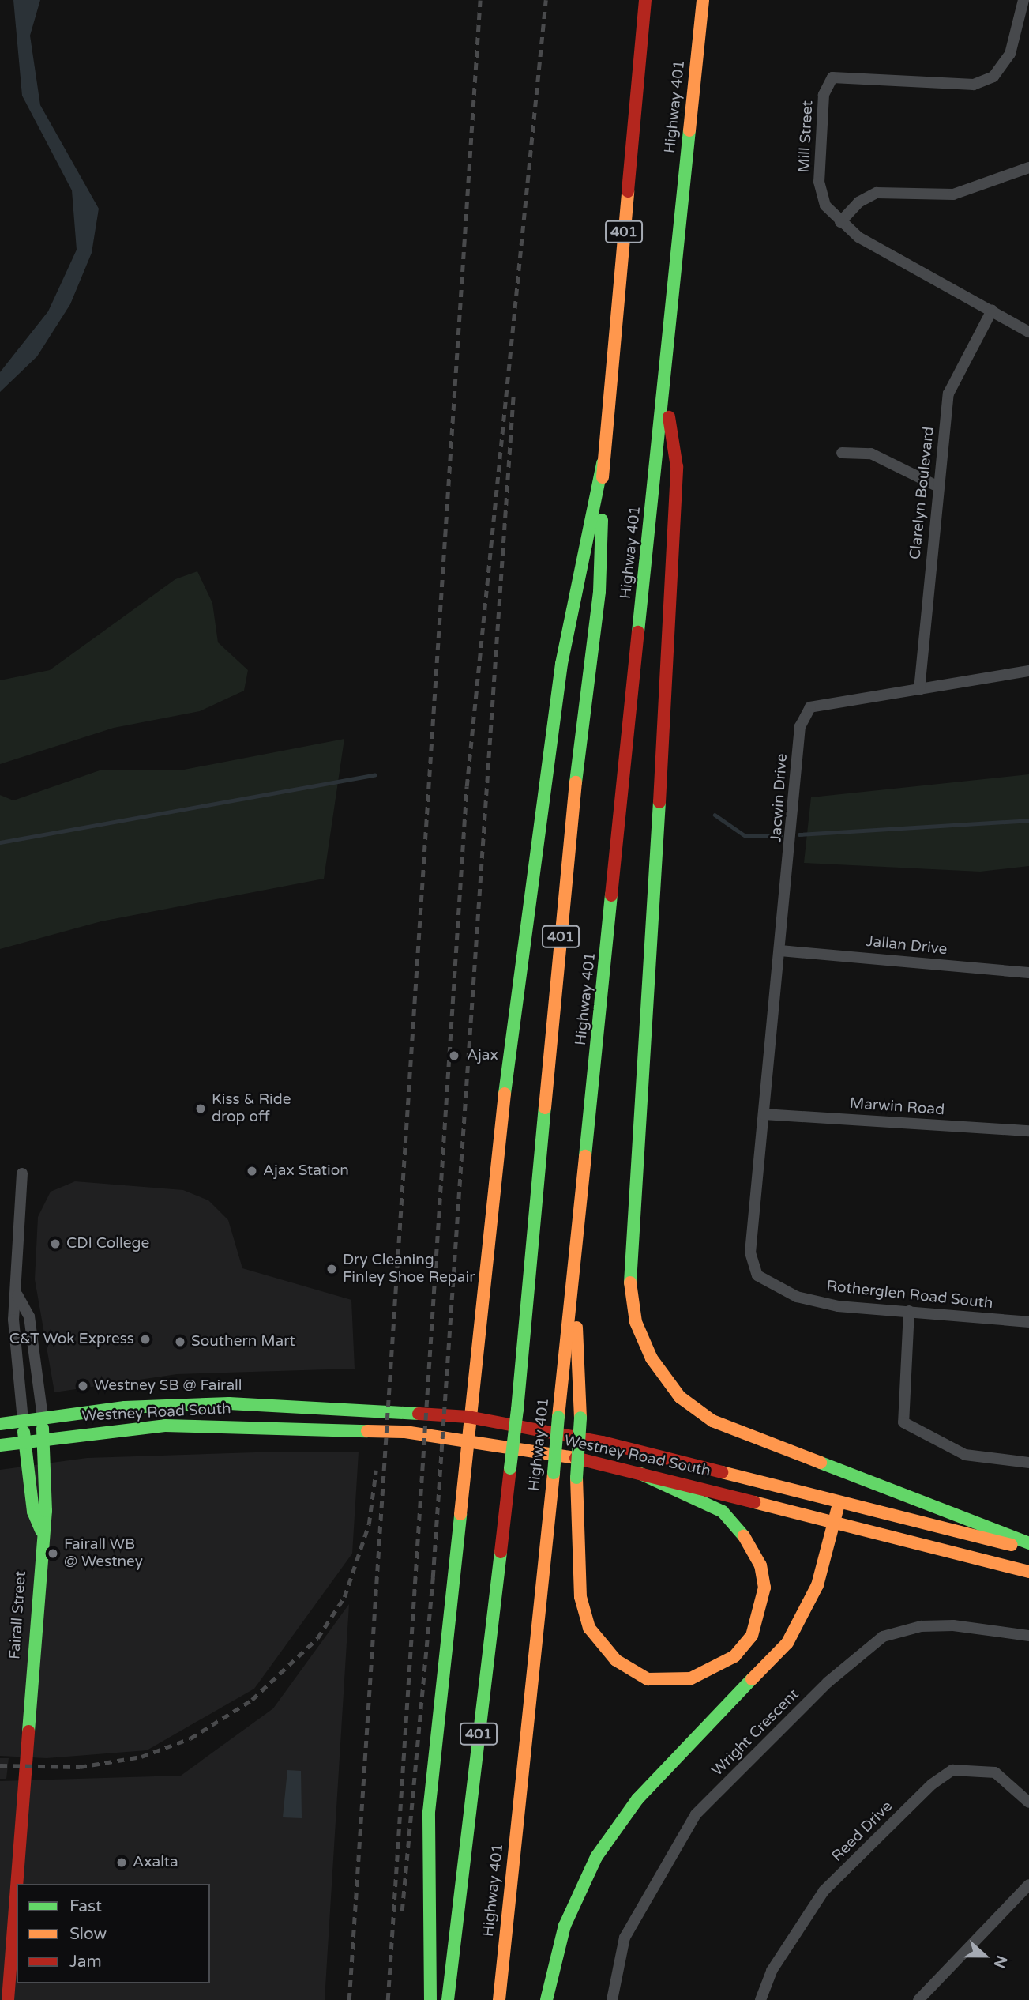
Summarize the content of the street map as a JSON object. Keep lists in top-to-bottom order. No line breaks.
{"streets":{"main road":["Highway 401","401","Westney Road South","Fairall Street"],"street":["Mill Street","Clarelyn Boulevard","Jacwin Drive","Jallan Drive","Marwin Road","Rotherglen Road South","Wright Crescent","Reed Drive"]},"crossings":[["Mill Street","Clarelyn Boulevard"],["Clarelyn Boulevard","Jacwin Drive"],["Jacwin Drive","Jallan Drive"],["Jacwin Drive","Marwin Road"],["Jacwin Drive","Rotherglen Road South"],["Marwin Road","Rotherglen Road South"],["Westney Road South","Fairall Street"]],"places":["Ajax","Kiss & Ride drop off","Ajax Station","CDI College","Dry Cleaning Finley Shoe Repair","C&T Wok Express","Southern Mart","Westney SB @ Fairall","Fairall WB @ Westney","Axalta"],"legend":["Fast","Slow","Jam"],"north":"right"}
